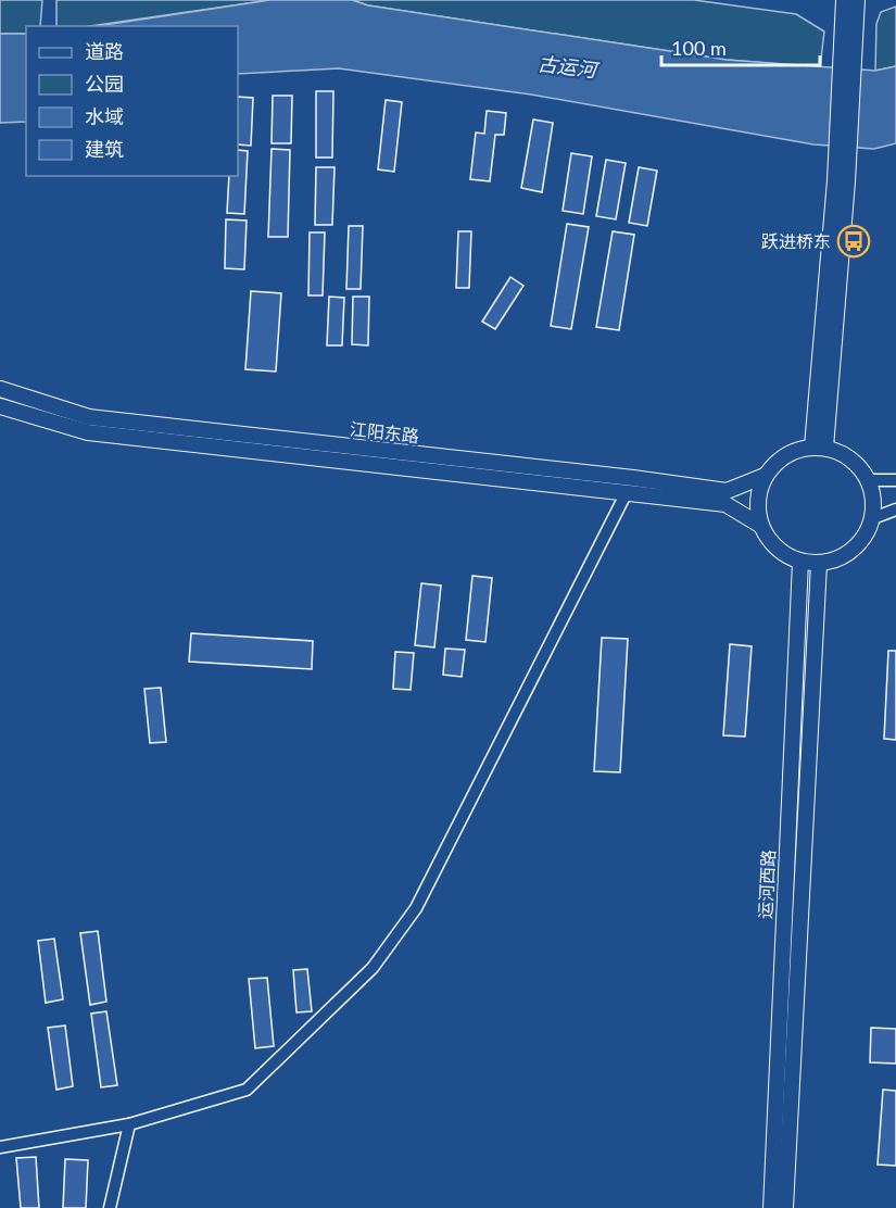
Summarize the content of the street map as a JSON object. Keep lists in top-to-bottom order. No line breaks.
{"streets":{"main road":["江阳东路","运河西路"]},"crossings":[["江阳东路","运河西路"]],"water":["古运河"],"places":{"bus stop":["跃进桥东"]},"legend":["道路","公园","水域","建筑"],"scale_bar":"100 m"}
